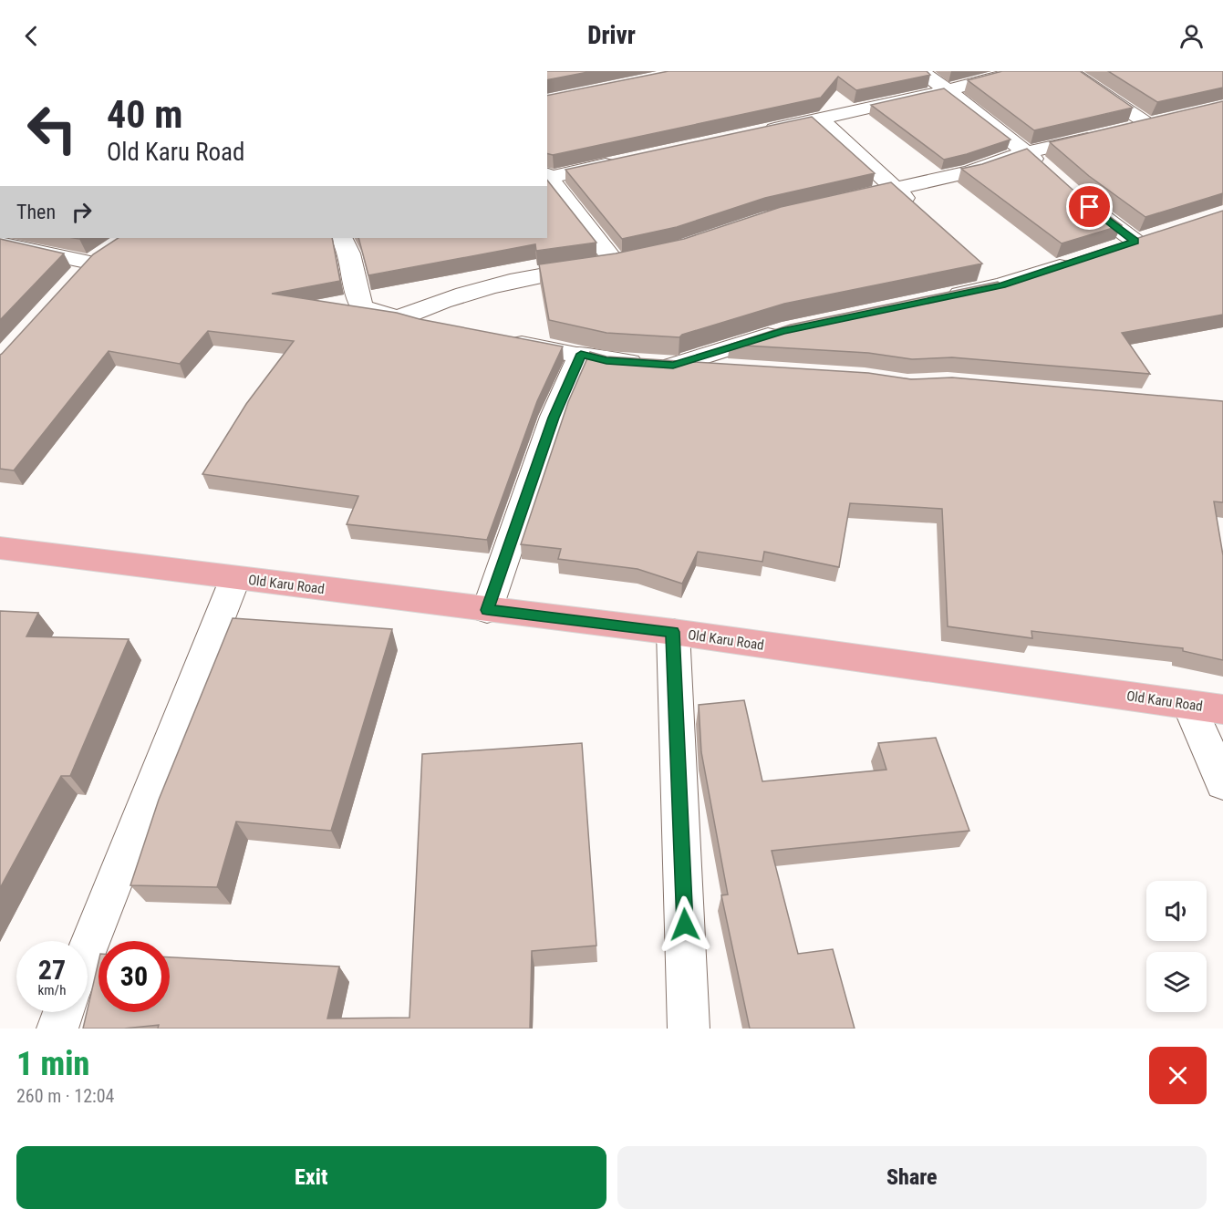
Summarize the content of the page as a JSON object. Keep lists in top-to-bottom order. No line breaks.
{"streets":{"main road":["Old Karu Road"]},"page":{"header":"Drivr","turn":["40 m","Old Karu Road"],"then":"Then","speed":"27 km/h","limit":"30","heading":["1 min","260 m · 12:04"],"buttons":["Exit","Share"]}}
